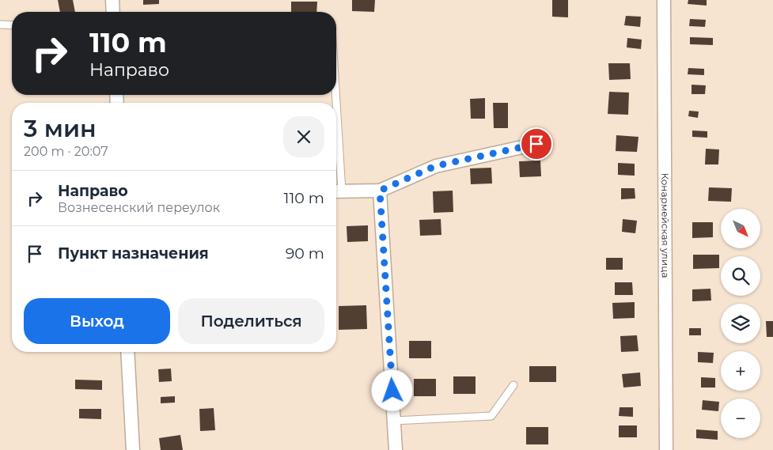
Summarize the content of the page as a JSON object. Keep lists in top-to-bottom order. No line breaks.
{"streets":{"street":["Конармейская улица"]},"north":"bottom right","page":{"turn":["110 m","Направо"],"heading":["3 мин","200 m · 20:07"],"list":[{"name":"Направо","note":"Вознесенский переулок","value":"110 m"},{"name":"Пункт назначения","value":"90 m"}],"map_buttons":["+","−"],"buttons":["Выход","Поделиться"]}}
